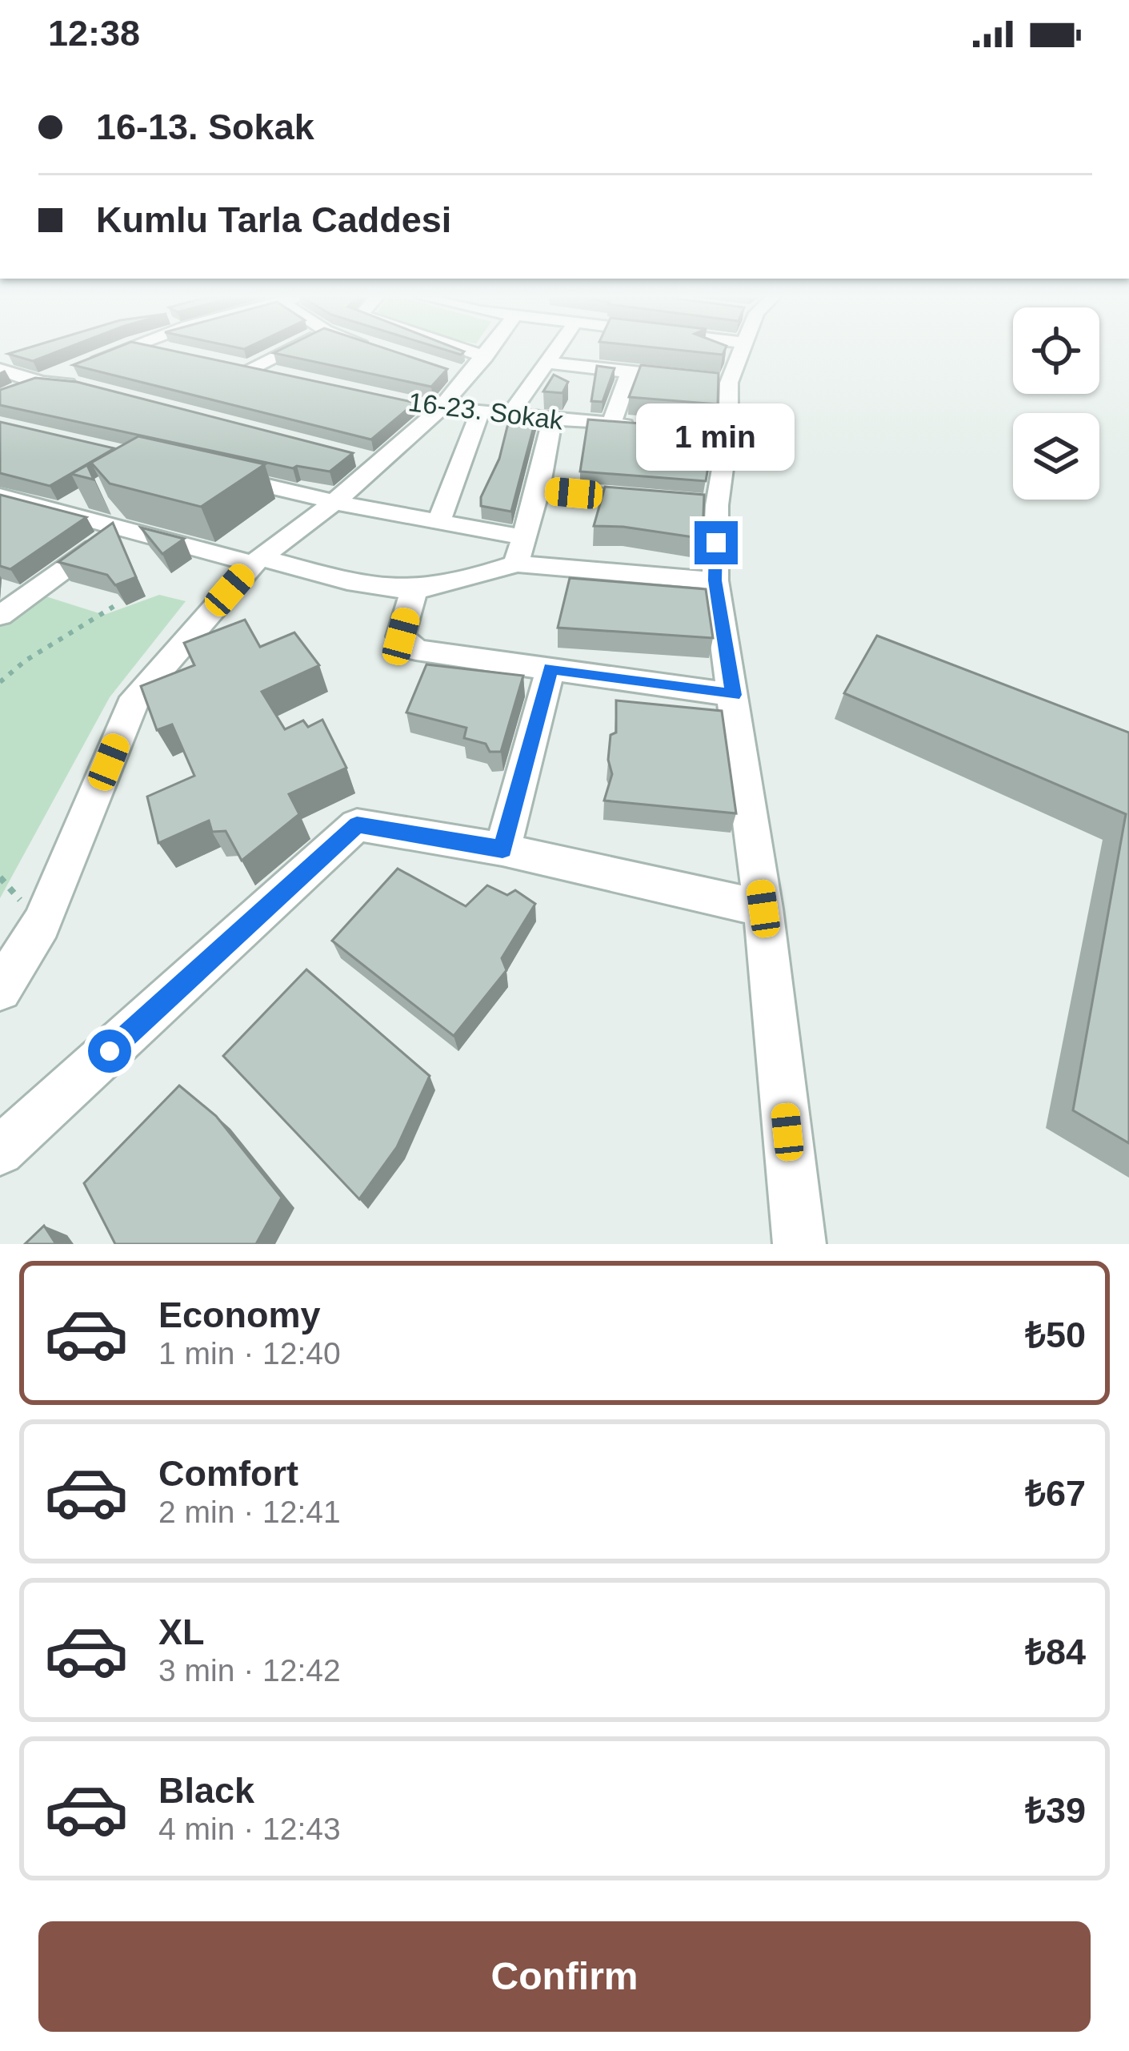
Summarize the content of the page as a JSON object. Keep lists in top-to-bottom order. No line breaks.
{"streets":{"street":["16-23. Sokak"]},"page":{"status":"12:38","banner":["16-13. Sokak","Kumlu Tarla Caddesi"],"bubble":"1 min","list":[{"name":"Economy","note":"1 min · 12:40","value":"₺50"},{"name":"Comfort","note":"2 min · 12:41","value":"₺67"},{"name":"XL","note":"3 min · 12:42","value":"₺84"},{"name":"Black","note":"4 min · 12:43","value":"₺39"}],"buttons":"Confirm"}}
